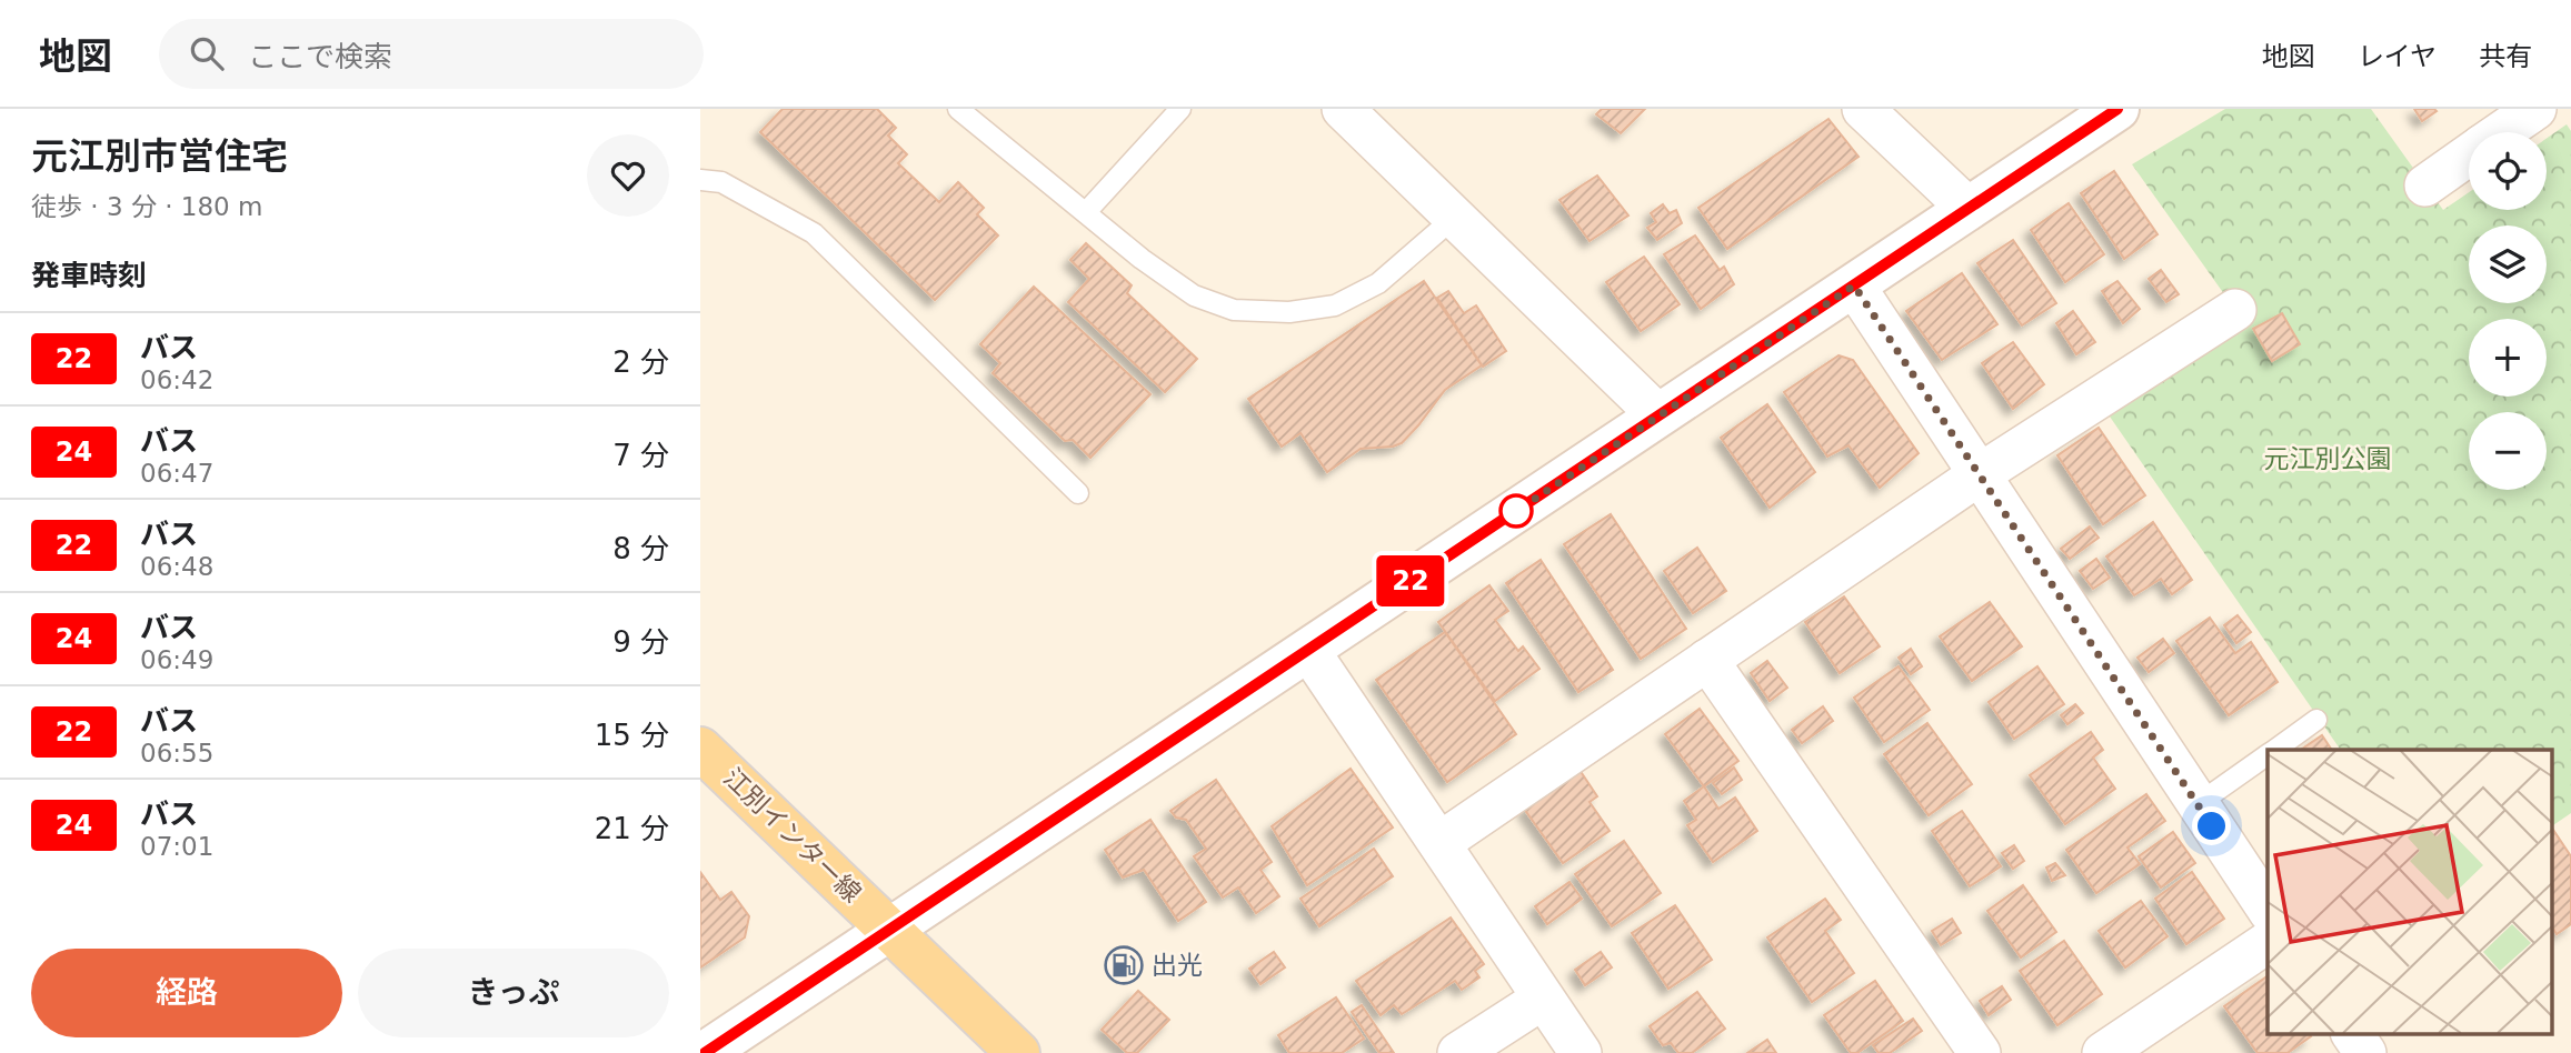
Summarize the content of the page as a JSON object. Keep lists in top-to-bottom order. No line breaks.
{"streets":{"main road":["江別インター線"]},"parks":["元江別公園"],"places":{"fuel station":["出光"]},"lines":["bus line 22"],"page":{"header":"地図","search":"ここで検索","nav":["地図","レイヤ","共有"],"heading":[["元江別市営住宅","徒歩 · 3 分 · 180 m"],"発車時刻"],"on_map":"22","map_buttons":["+","−"],"list":[{"mark":"22","name":"バス","note":"06:42","value":"2 分"},{"mark":"24","name":"バス","note":"06:47","value":"7 分"},{"mark":"22","name":"バス","note":"06:48","value":"8 分"},{"mark":"24","name":"バス","note":"06:49","value":"9 分"},{"mark":"22","name":"バス","note":"06:55","value":"15 分"},{"mark":"24","name":"バス","note":"07:01","value":"21 分"}],"buttons":["経路","きっぷ"]}}
